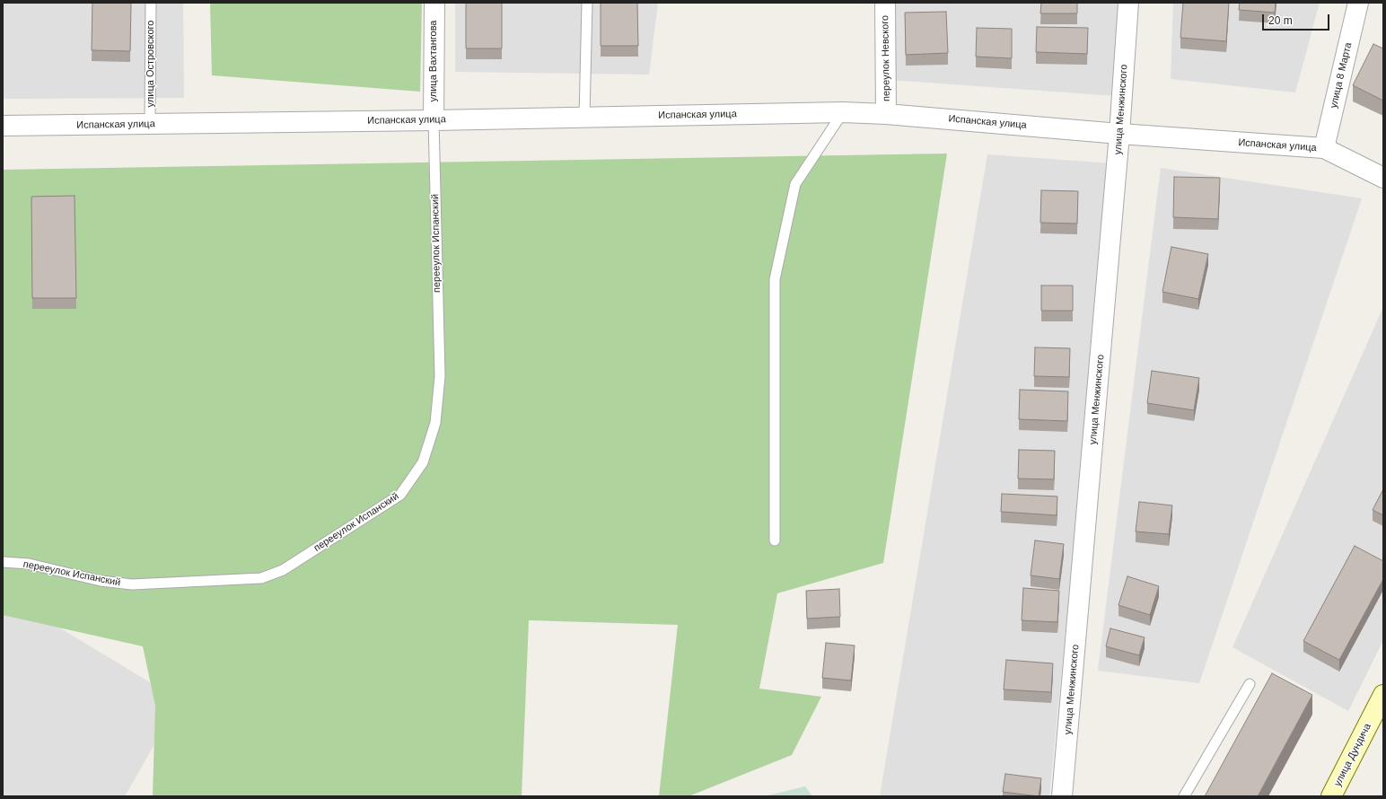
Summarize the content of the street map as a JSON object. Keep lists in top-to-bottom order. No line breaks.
{"streets":{"main road":["улица Дундича"],"street":["переулок Невского","улица Вахтангова","улица 8 Марта","улица Менжинского","Испанская улица"],"lane":["улица Островского","перееулок Испанский"]},"crossings":[["переулок Невского","Испанская улица"],["улица Вахтангова","Испанская улица"],["улица Вахтангова","перееулок Испанский"],["улица Островского","Испанская улица"],["улица 8 Марта","Испанская улица"],["улица Менжинского","Испанская улица"],["Испанская улица","перееулок Испанский"]],"scale_bar":"20 m"}
